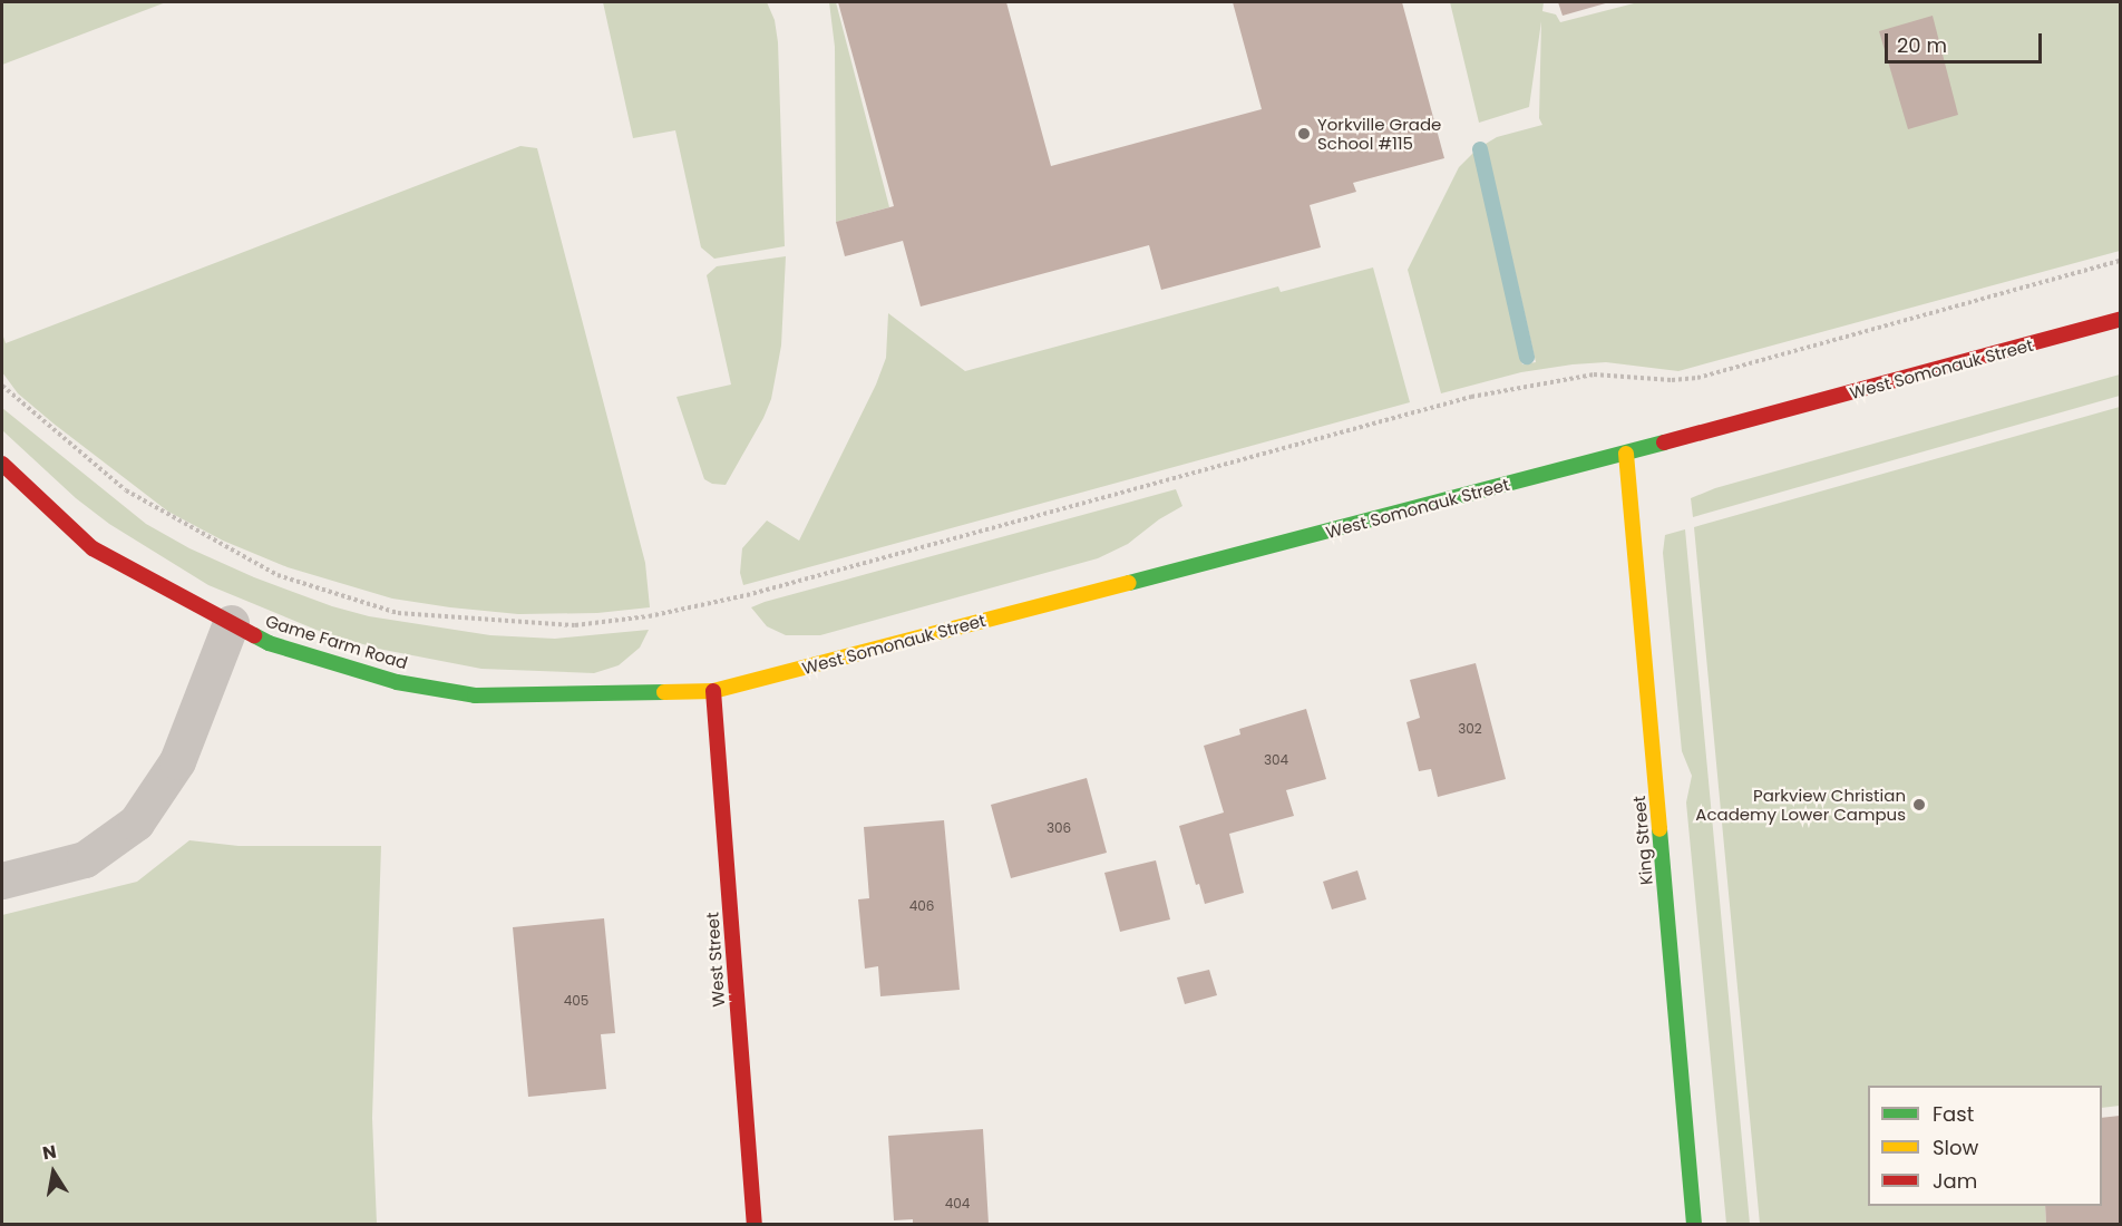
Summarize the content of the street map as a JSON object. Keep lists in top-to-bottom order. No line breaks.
{"streets":{"street":["West Somonauk Street","Game Farm Road","King Street","West Street"]},"crossings":[["West Somonauk Street","Game Farm Road"],["West Somonauk Street","King Street"],["West Somonauk Street","West Street"],["Game Farm Road","West Street"]],"places":["Yorkville Grade School #115","Parkview Christian Academy Lower Campus"],"house_numbers":["302","304","306","406","405","404"],"legend":["Fast","Slow","Jam"],"scale_bar":"20 m","north":"top"}
